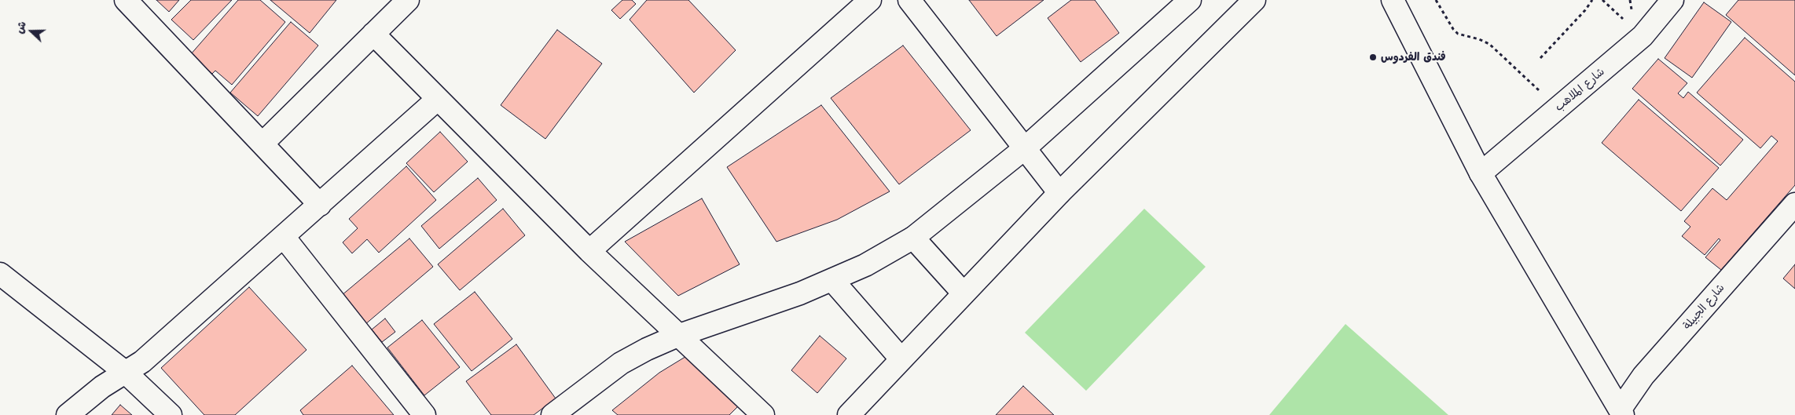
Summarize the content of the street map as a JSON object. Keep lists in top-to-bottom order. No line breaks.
{"streets":{"street":["شارع الملاهب","شارع الجبيلة"]},"places":["فندق الفردوس"],"north":"left"}
